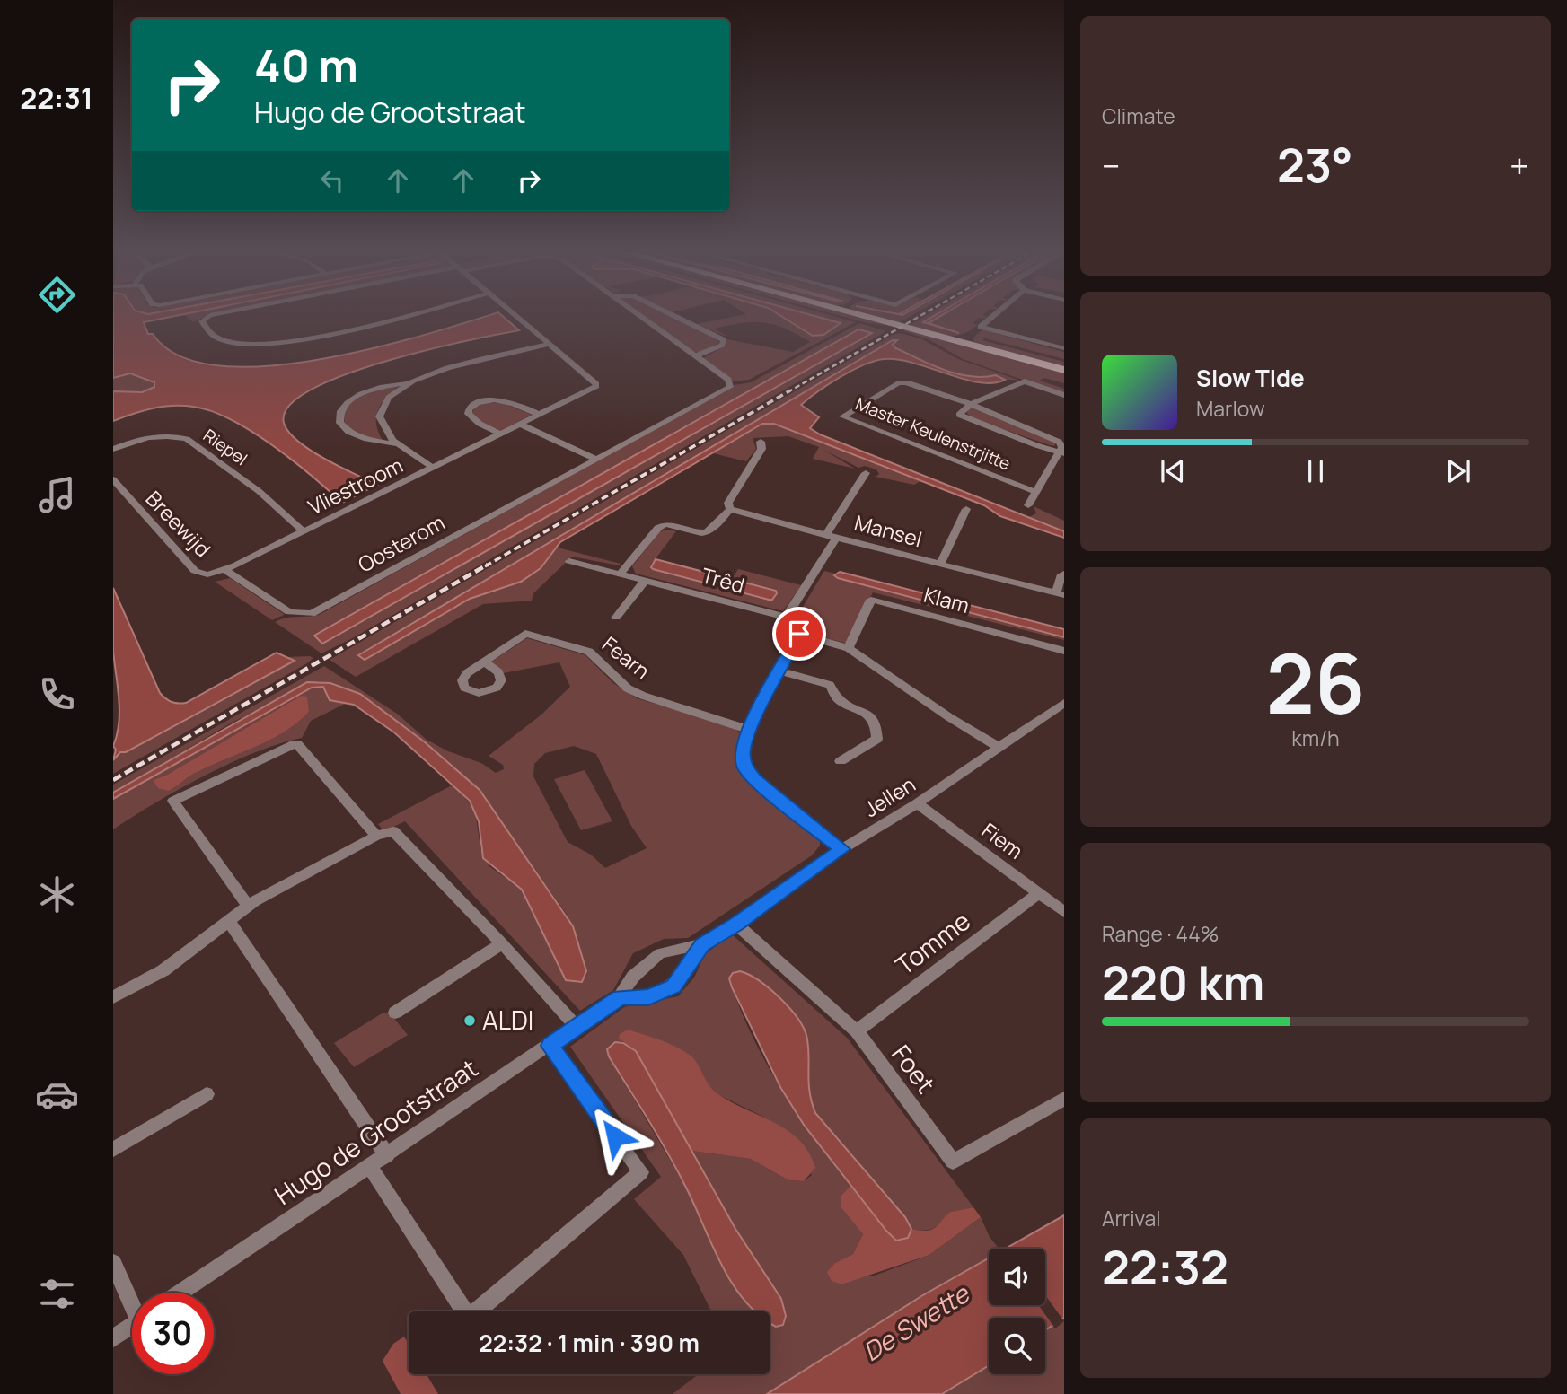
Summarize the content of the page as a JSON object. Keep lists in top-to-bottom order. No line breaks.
{"streets":{"street":["Master Keulenstrjitte","Riepel","Vliestroom","Breewijd","Mansel","Oosterom","Trêd","Klam","Fearn","Jellen","Fiem","Tomme","Foet","Hugo de Grootstraat"]},"crossings":[["Riepel","Vliestroom"],["Vliestroom","Breewijd"],["Vliestroom","Oosterom"],["Breewijd","Oosterom"],["Mansel","Trêd"],["Jellen","Fiem"],["Jellen","Foet"],["Jellen","Hugo de Grootstraat"],["Fiem","Tomme"],["Tomme","Foet"],["Foet","Hugo de Grootstraat"]],"water":["De Swette"],"places":["ALDI"],"page":{"tabs":"22:31","tile":["Climate",["26","km/h"],["Range · 44%","220 km"],["Arrival","22:32"]],"turn":["40 m","Hugo de Grootstraat"],"heat":["−","23°","+"],"song":["Slow Tide","Marlow"],"limit":"30","trip":"22:32 · 1 min · 390 m"}}
